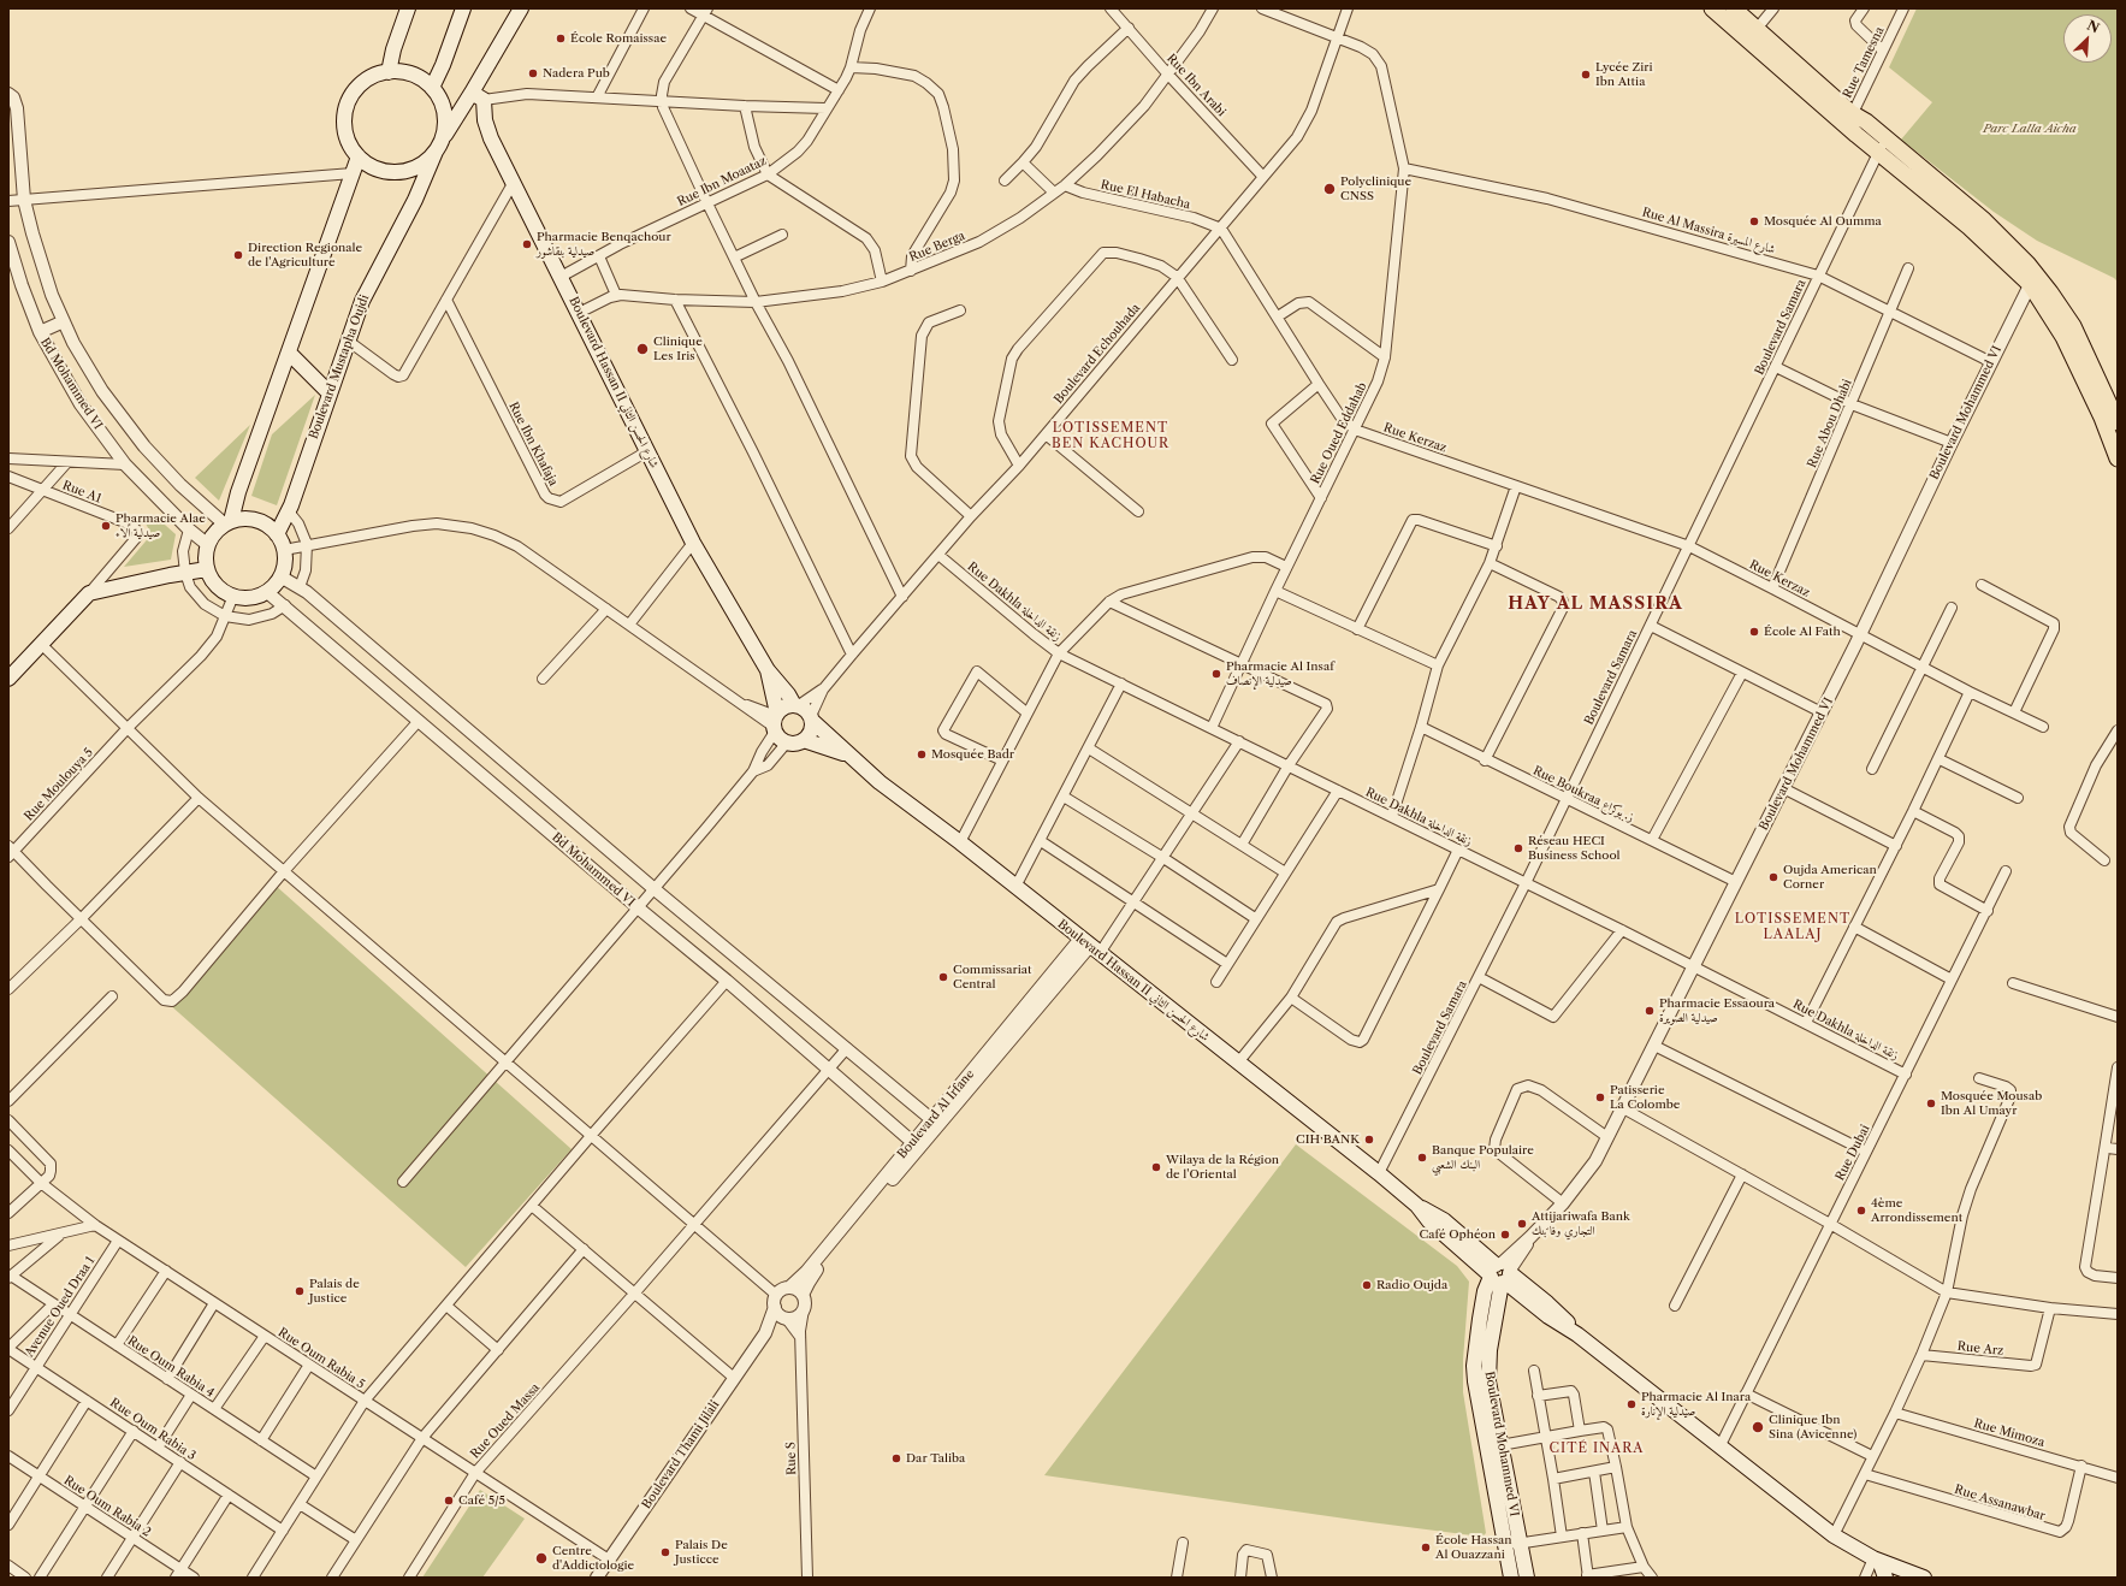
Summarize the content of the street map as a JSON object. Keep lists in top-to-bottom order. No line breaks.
{"streets":{"main road":["Boulevard Mustapha Oujdi","Boulevard Hassan II شارع الحسن الثاني","Boulevard Mohammed VI"],"street":["Rue Tamesna","Rue Ibn Arabi","Rue Ibn Moaataz","Rue El Habacha","Rue Al Massira شارع المسيرة","Rue Berga","Boulevard Samara","Boulevard Echouhada","Bd Mohammed VI","Rue Abou Dhabi","Rue Oued Eddahab","Rue Kerzaz","Rue Ibn Khafaja","Rue A1","Rue Dakhla زنقة الداخلة","Rue Moulouya 5","Rue Boukraa ز. بوكراع","Boulevard Al Irfane","Rue Dubai","Avenue Oued Draa 1","Rue Arz","Rue Oum Rabia 5","Rue Oum Rabia 4","Rue Oued Massa","Rue Oum Rabia 3","Rue Mimoza","Boulevard Thami Jilali","Rue S","Rue Assanawbar","Rue Oum Rabia 2"]},"crossings":[["Rue Ibn Arabi","Rue Berga"],["Rue Ibn Arabi","Boulevard Echouhada"],["Rue Ibn Moaataz","Boulevard Hassan II شارع الحسن الثاني"],["Rue El Habacha","Rue Berga"],["Rue El Habacha","Boulevard Echouhada"],["Rue Al Massira شارع المسيرة","Boulevard Samara"],["Rue Al Massira شارع المسيرة","Boulevard Mohammed VI"],["Rue Al Massira شارع المسيرة","Rue Abou Dhabi"],["Rue Al Massira شارع المسيرة","Rue Oued Eddahab"],["Rue Berga","Boulevard Hassan II شارع الحسن الثاني"],["Boulevard Samara","Boulevard Hassan II شارع الحسن الثاني"],["Boulevard Samara","Rue Kerzaz"],["Boulevard Samara","Rue Dakhla زنقة الداخلة"],["Boulevard Samara","Rue Boukraa ز. بوكراع"],["Boulevard Echouhada","Boulevard Hassan II شارع الحسن الثاني"],["Boulevard Echouhada","Rue Oued Eddahab"],["Boulevard Echouhada","Rue Dakhla زنقة الداخلة"],["Boulevard Mustapha Oujdi","Bd Mohammed VI"],["Boulevard Mustapha Oujdi","Rue Moulouya 5"],["Boulevard Hassan II شارع الحسن الثاني","Boulevard Mohammed VI"],["Boulevard Hassan II شارع الحسن الثاني","Rue Ibn Khafaja"],["Boulevard Hassan II شارع الحسن الثاني","Boulevard Al Irfane"],["Boulevard Hassan II شارع الحسن الثاني","Rue Dubai"],["Bd Mohammed VI","Rue Moulouya 5"],["Bd Mohammed VI","Boulevard Al Irfane"],["Bd Mohammed VI","Rue Oued Massa"],["Boulevard Mohammed VI","Rue Kerzaz"],["Boulevard Mohammed VI","Rue Dakhla زنقة الداخلة"],["Boulevard Mohammed VI","Rue Boukraa ز. بوكراع"],["Rue Abou Dhabi","Rue Kerzaz"],["Rue Oued Eddahab","Rue Kerzaz"],["Rue Oued Eddahab","Rue Dakhla زنقة الداخلة"],["Rue Dakhla زنقة الداخلة","Rue Dubai"],["Boulevard Al Irfane","Rue S"],["Avenue Oued Draa 1","Rue Oum Rabia 5"],["Avenue Oued Draa 1","Rue Oum Rabia 4"],["Avenue Oued Draa 1","Rue Oum Rabia 3"],["Rue Oum Rabia 5","Rue Oued Massa"],["Rue Oum Rabia 5","Boulevard Thami Jilali"],["Rue Mimoza","Rue Assanawbar"]],"districts":["LOTISSEMENT BEN KACHOUR","HAY AL MASSIRA","LOTISSEMENT LAALAJ","CITÉ INARA"],"parks":["Parc Lalla Aicha"],"places":["École Romaissae","Nadera Pub","Lycée Ziri Ibn Attia","Polyclinique CNSS","Mosquée Al Oumma","Pharmacie Benqachour صيدلية بنقاشور","Direction Regionale de l'Agriculture","Clinique Les Iris","Pharmacie Alae صيدلية اًلاء","École Al Fath","Pharmacie Al Insaf صيدلية الإنصاف","Mosquée Badr","Réseau HECI Business School","Oujda American Corner","Commissariat Central","Pharmacie Essaoura صيدلية الصويرة","Patisserie La Colombe","Mosquée Mousab Ibn Al Umayr","CIH BANK","Banque Populaire البنك الشعبي","Wilaya de la Région de l'Oriental","4ème Arrondissement","Attijariwafa Bank التجاري وفا بنك","Café Ophéon","Radio Oujda","Palais de Justice","Pharmacie Al Inara صيدلية الإنارة","Clinique Ibn Sina (Avicenne)","Dar Taliba","Café 5/5","École Hassan Al Ouazzani","Palais De Justicce","Centre d'Addictologie"],"north":"top right"}
